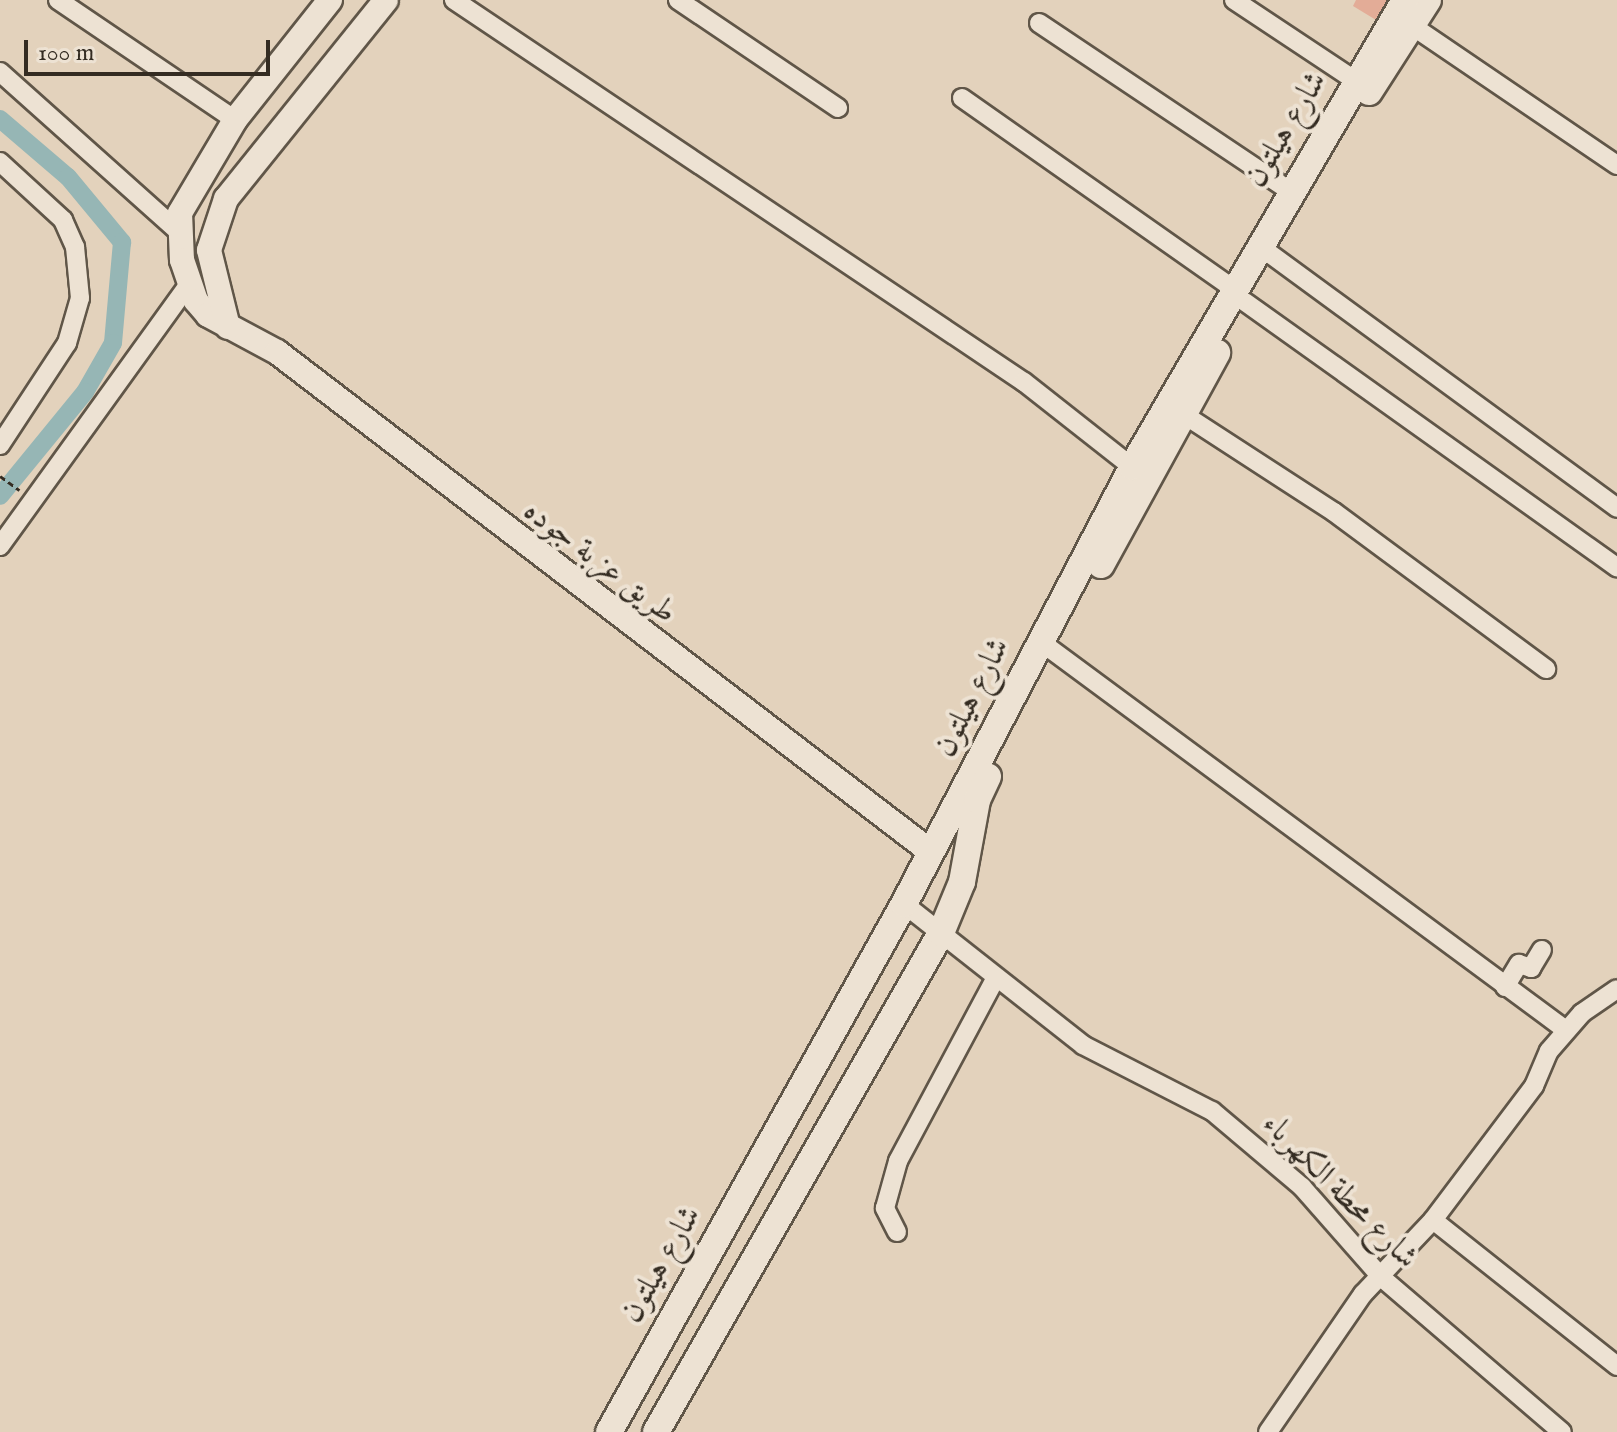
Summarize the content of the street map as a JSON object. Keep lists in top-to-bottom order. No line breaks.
{"streets":{"main road":["شارع هيلتون"],"street":["طريق عزبة جوده","شارع محطة الكهرباء"]},"crossings":[["شارع هيلتون","طريق عزبة جوده"],["شارع هيلتون","شارع محطة الكهرباء"]],"scale_bar":"100 m"}
